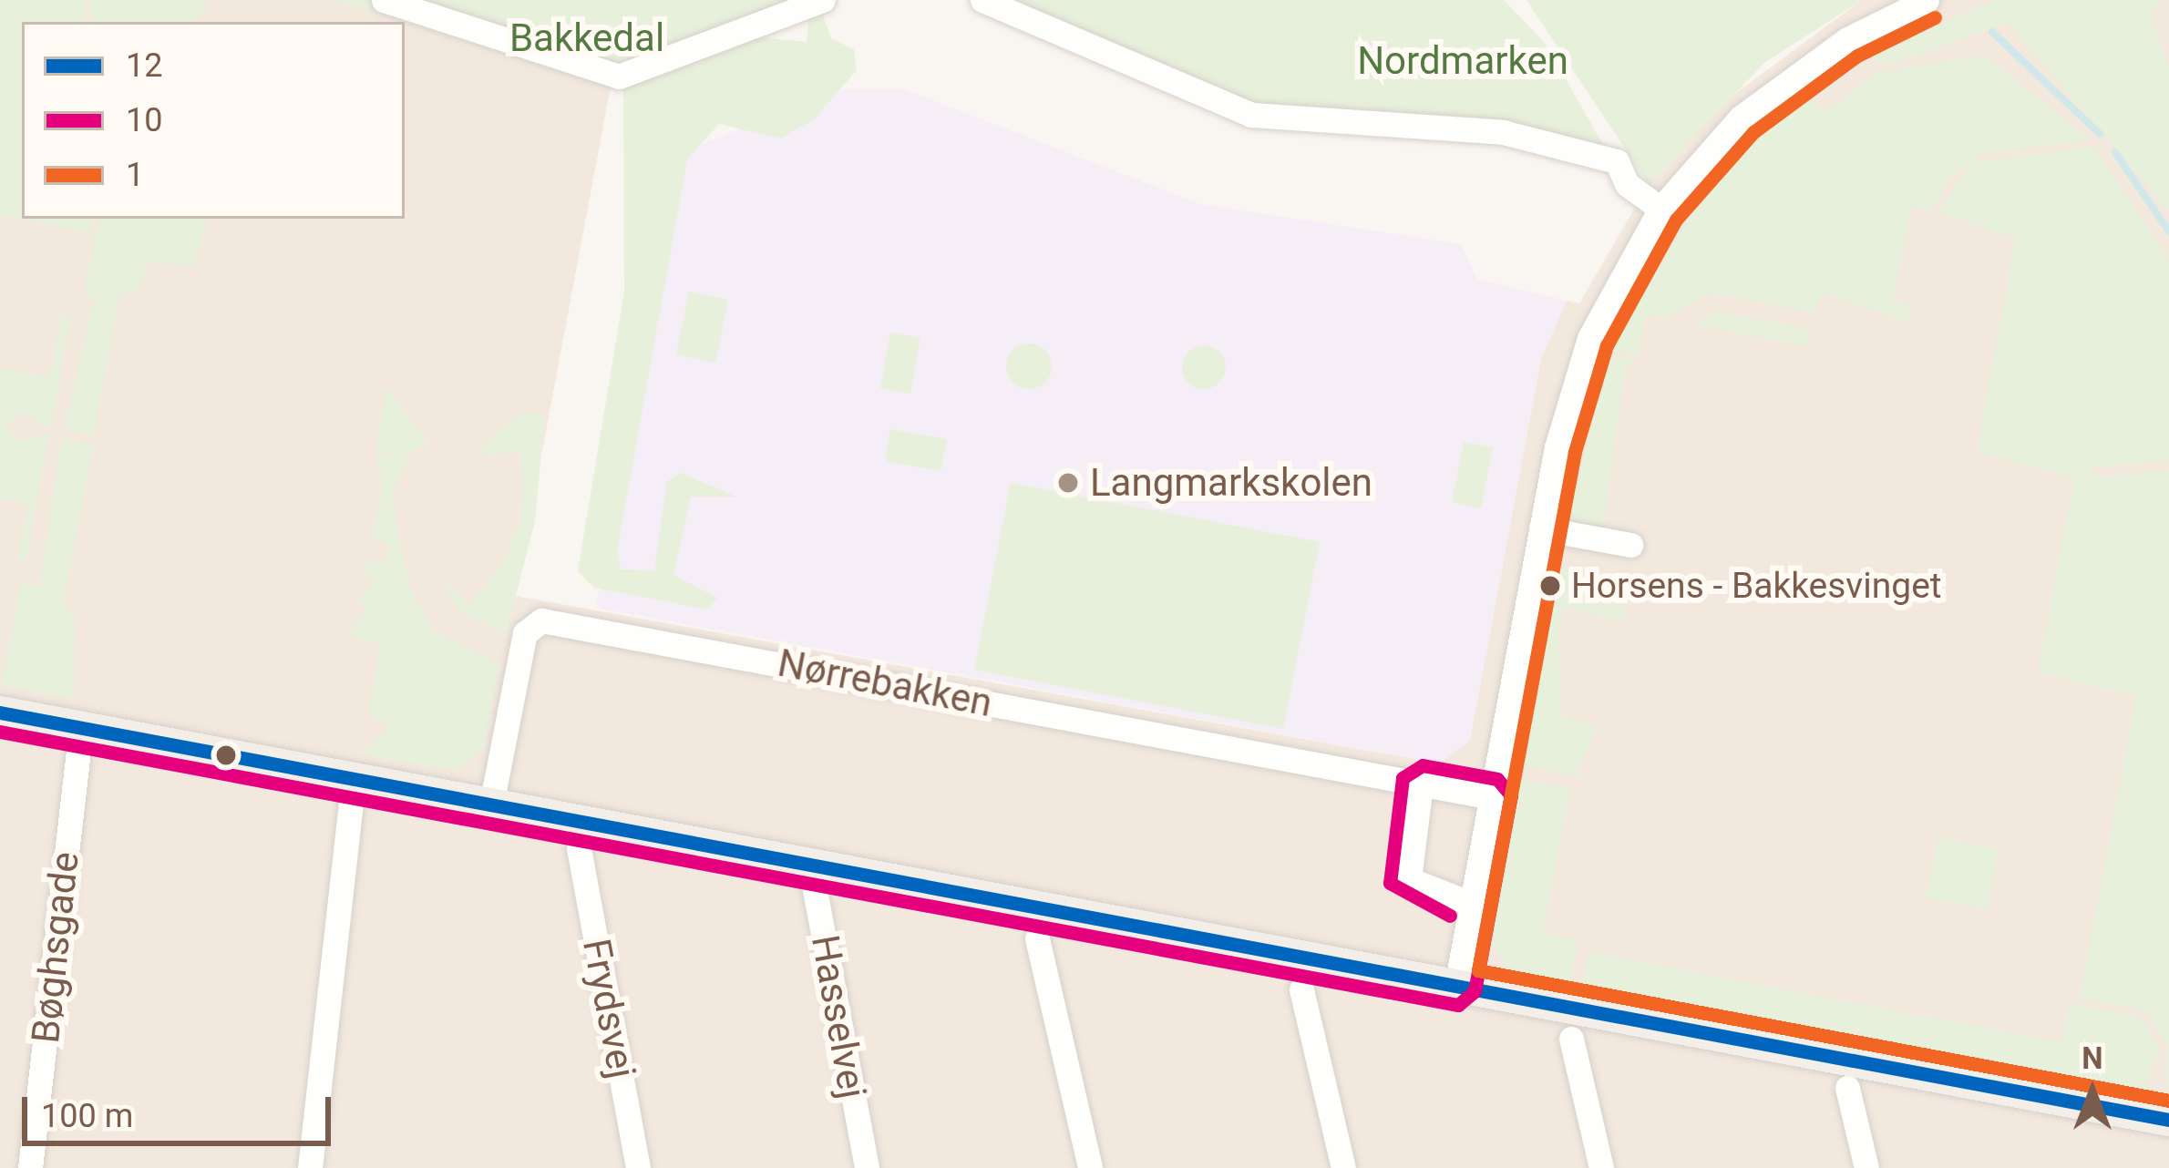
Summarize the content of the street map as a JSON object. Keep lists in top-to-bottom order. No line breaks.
{"streets":{"street":["Nørrebakken","Bøghsgade","Frydsvej","Hasselvej"]},"parks":["Bakkedal","Nordmarken"],"places":["Langmarkskolen","Horsens - Bakkesvinget"],"lines":["transit line 1","transit line 12","transit line 10"],"legend":["12","10","1"],"scale_bar":"100 m","north":"top"}
